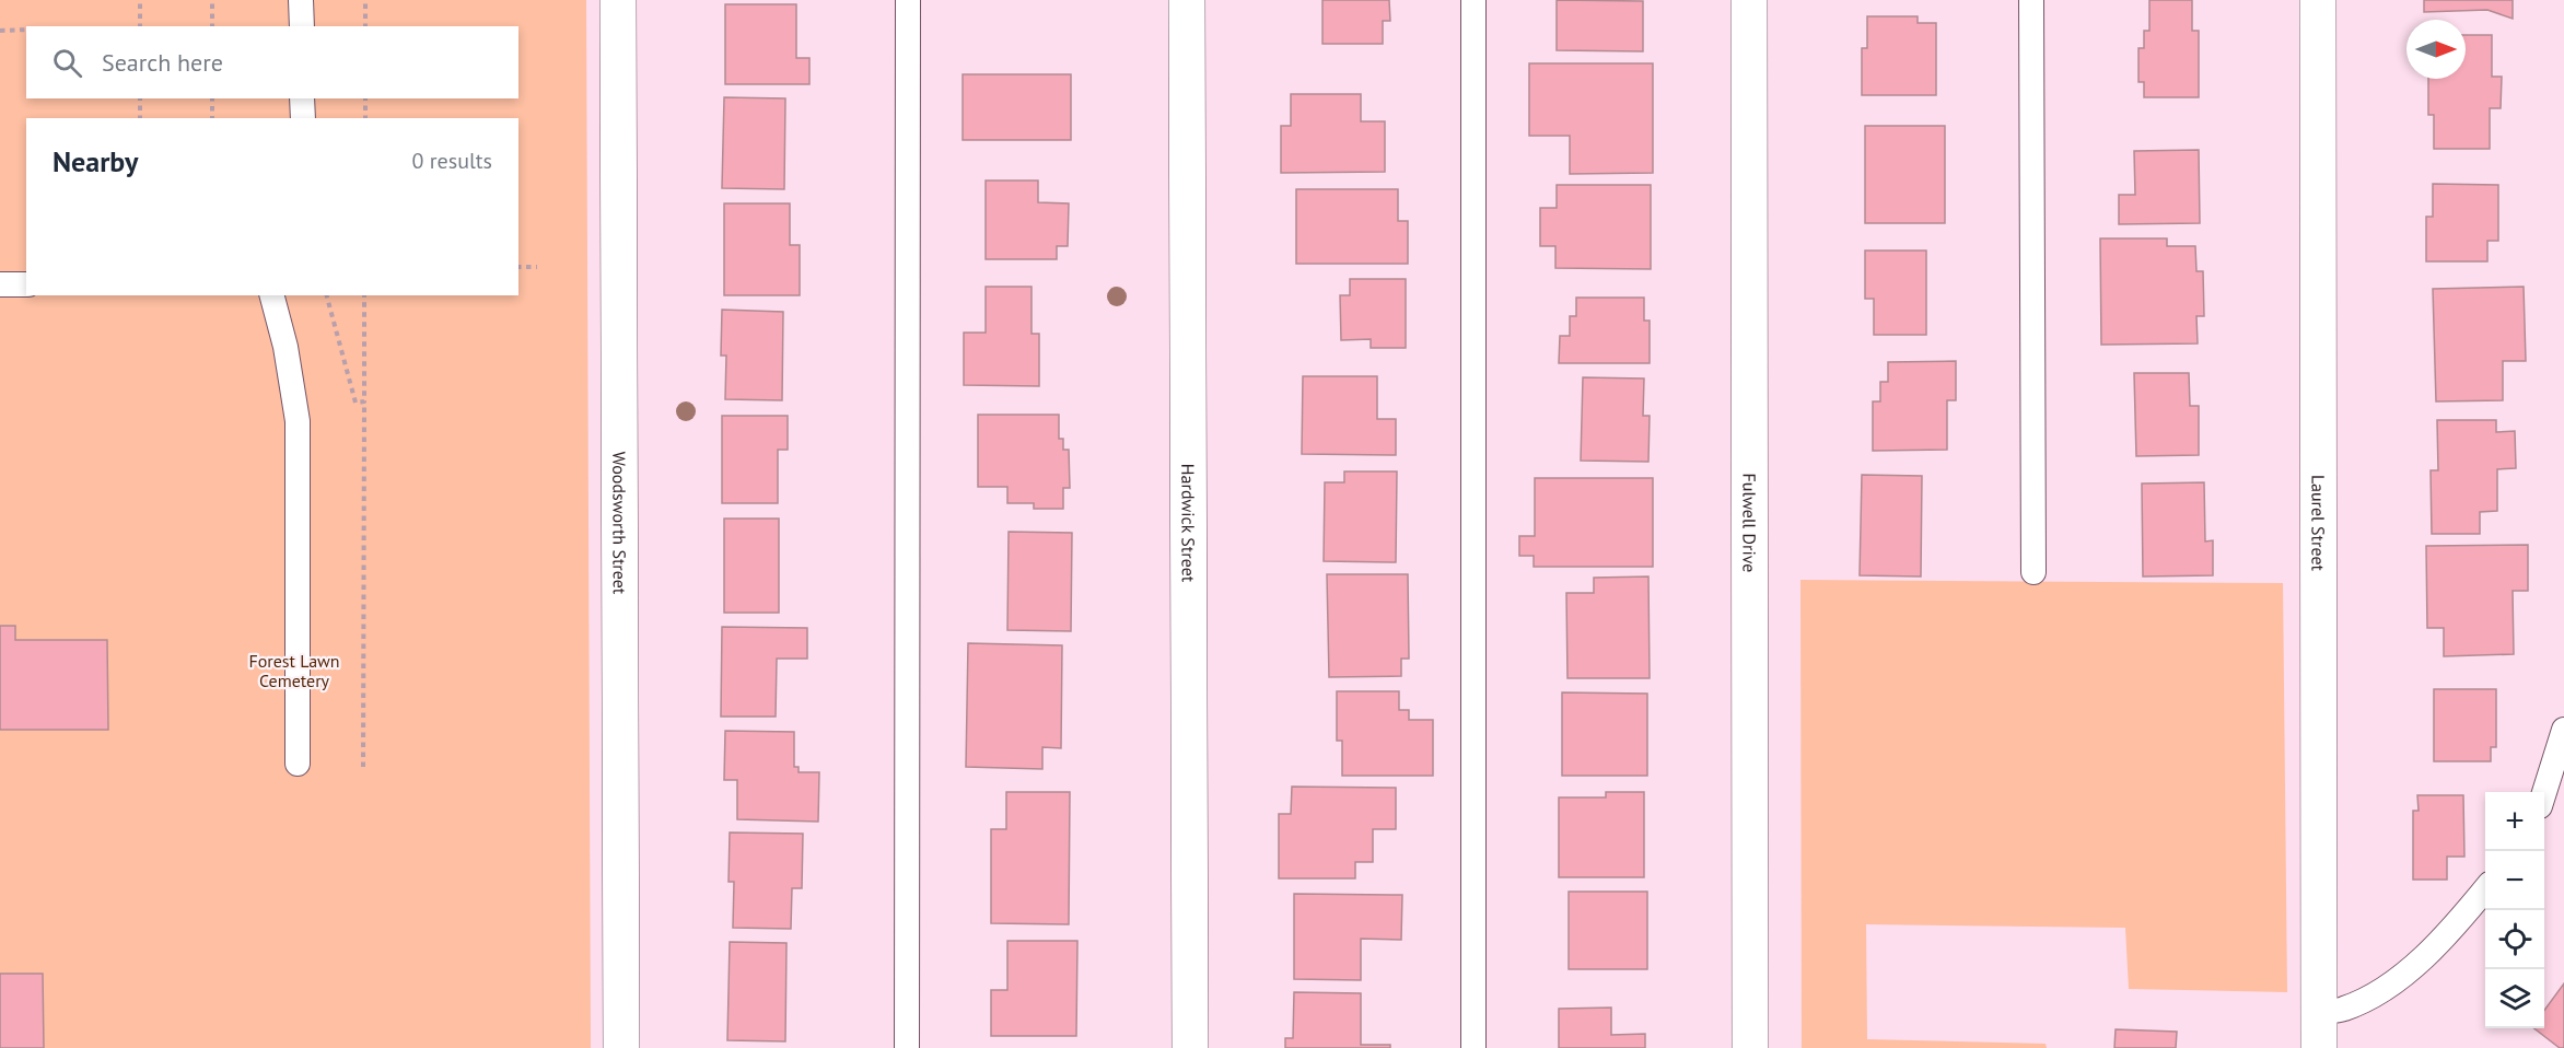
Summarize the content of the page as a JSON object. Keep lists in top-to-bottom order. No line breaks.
{"streets":{"street":["Woodsworth Street","Hardwick Street","Fulwell Drive","Laurel Street"]},"parks":["Forest Lawn Cemetery"],"north":"right","page":{"search":"Search here","heading":["Nearby","0 results"],"map_buttons":["+","−"]}}
